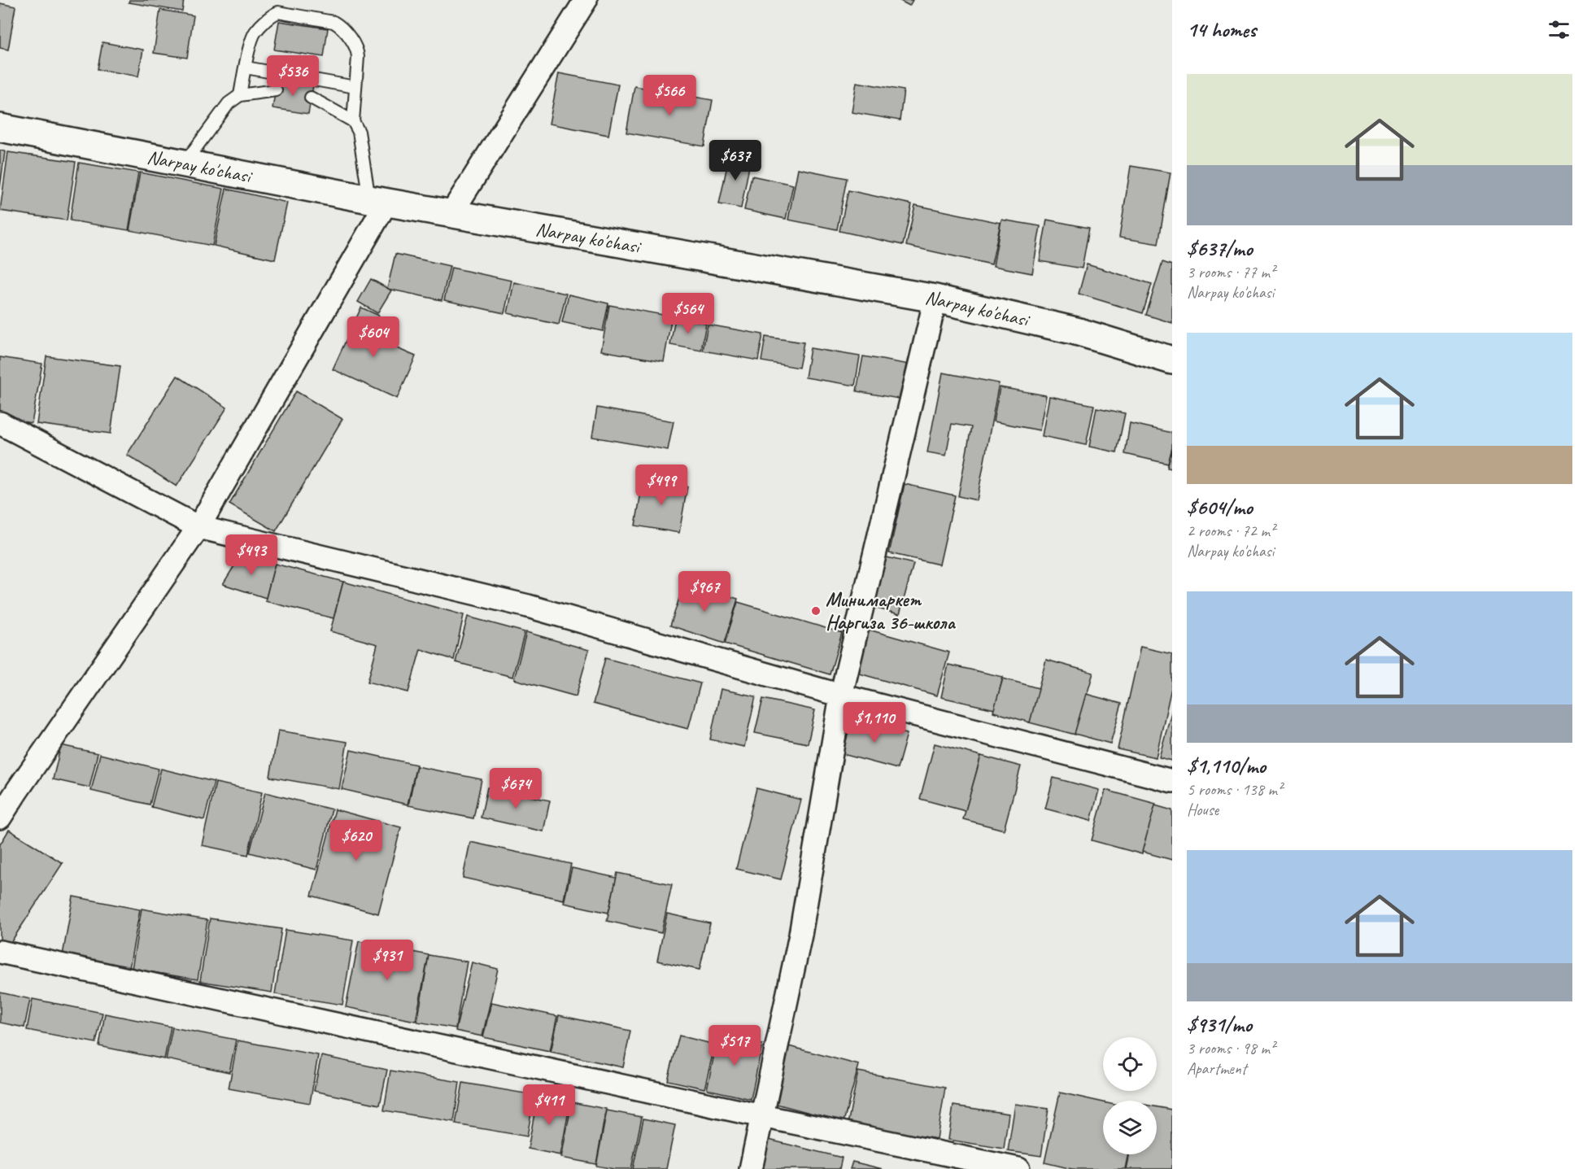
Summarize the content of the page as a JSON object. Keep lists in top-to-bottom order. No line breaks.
{"streets":{"main road":["Narpay ko'chasi"]},"places":["Минимаркет Наргиза 36-школа"],"page":{"heading":"14 homes","price":["$536","$566","$637","$564","$604","$499","$493","$967","$1,110","$674","$620","$931","$517","$411"],"list":[{"name":"$637/mo","note":"3 rooms · 77 m² · Narpay ko'chasi"},{"name":"$604/mo","note":"2 rooms · 72 m² · Narpay ko'chasi"},{"name":"$1,110/mo","note":"5 rooms · 138 m² · House"},{"name":"$931/mo","note":"3 rooms · 98 m² · Apartment"}]}}
